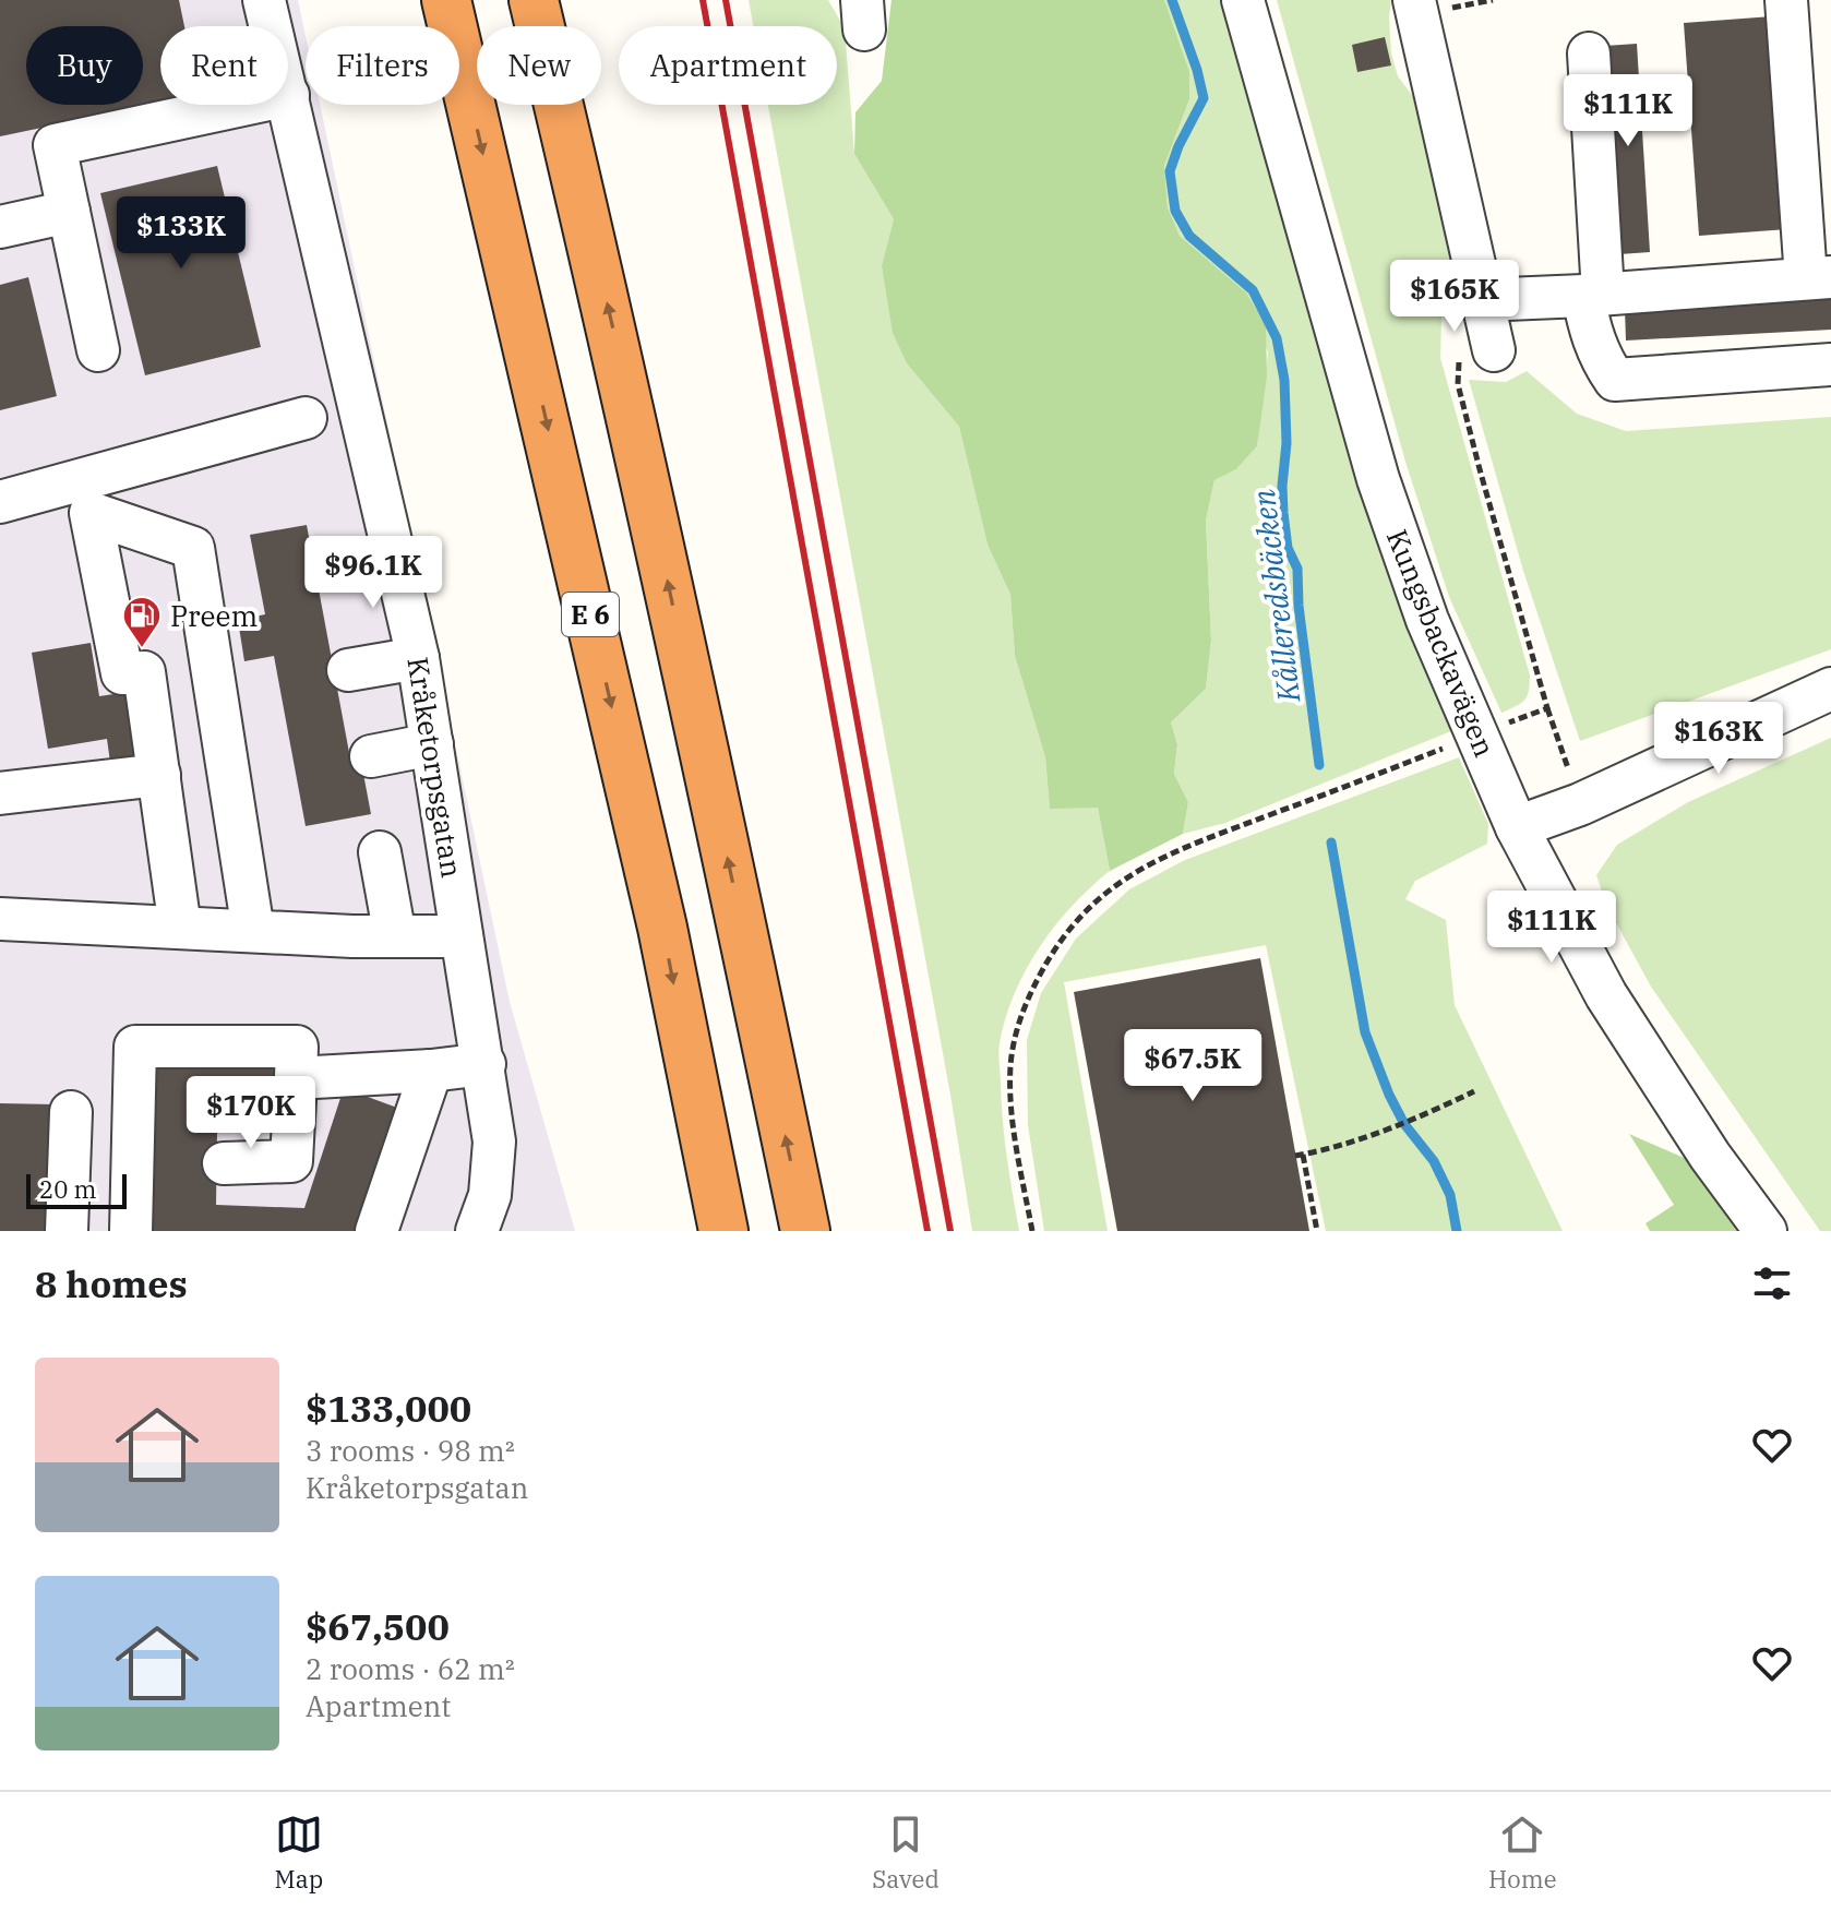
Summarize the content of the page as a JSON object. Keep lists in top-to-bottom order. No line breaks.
{"streets":{"highway":["E 6"],"street":["Kungsbackavägen","Kråketorpsgatan"]},"water":["Kålleredsbäcken"],"places":{"fuel station":["Preem"]},"scale_bar":"20 m","page":{"chip":["Buy","Rent","Filters","New","Apartment"],"price":["$111K","$133K","$165K","$96.1K","$163K","$111K","$67.5K","$170K"],"scale":"20 m","heading":"8 homes","list":[{"name":"$133,000","note":"3 rooms · 98 m² · Kråketorpsgatan"},{"name":"$67,500","note":"2 rooms · 62 m² · Apartment"}],"tabs":["Map","Saved","Home"]}}
